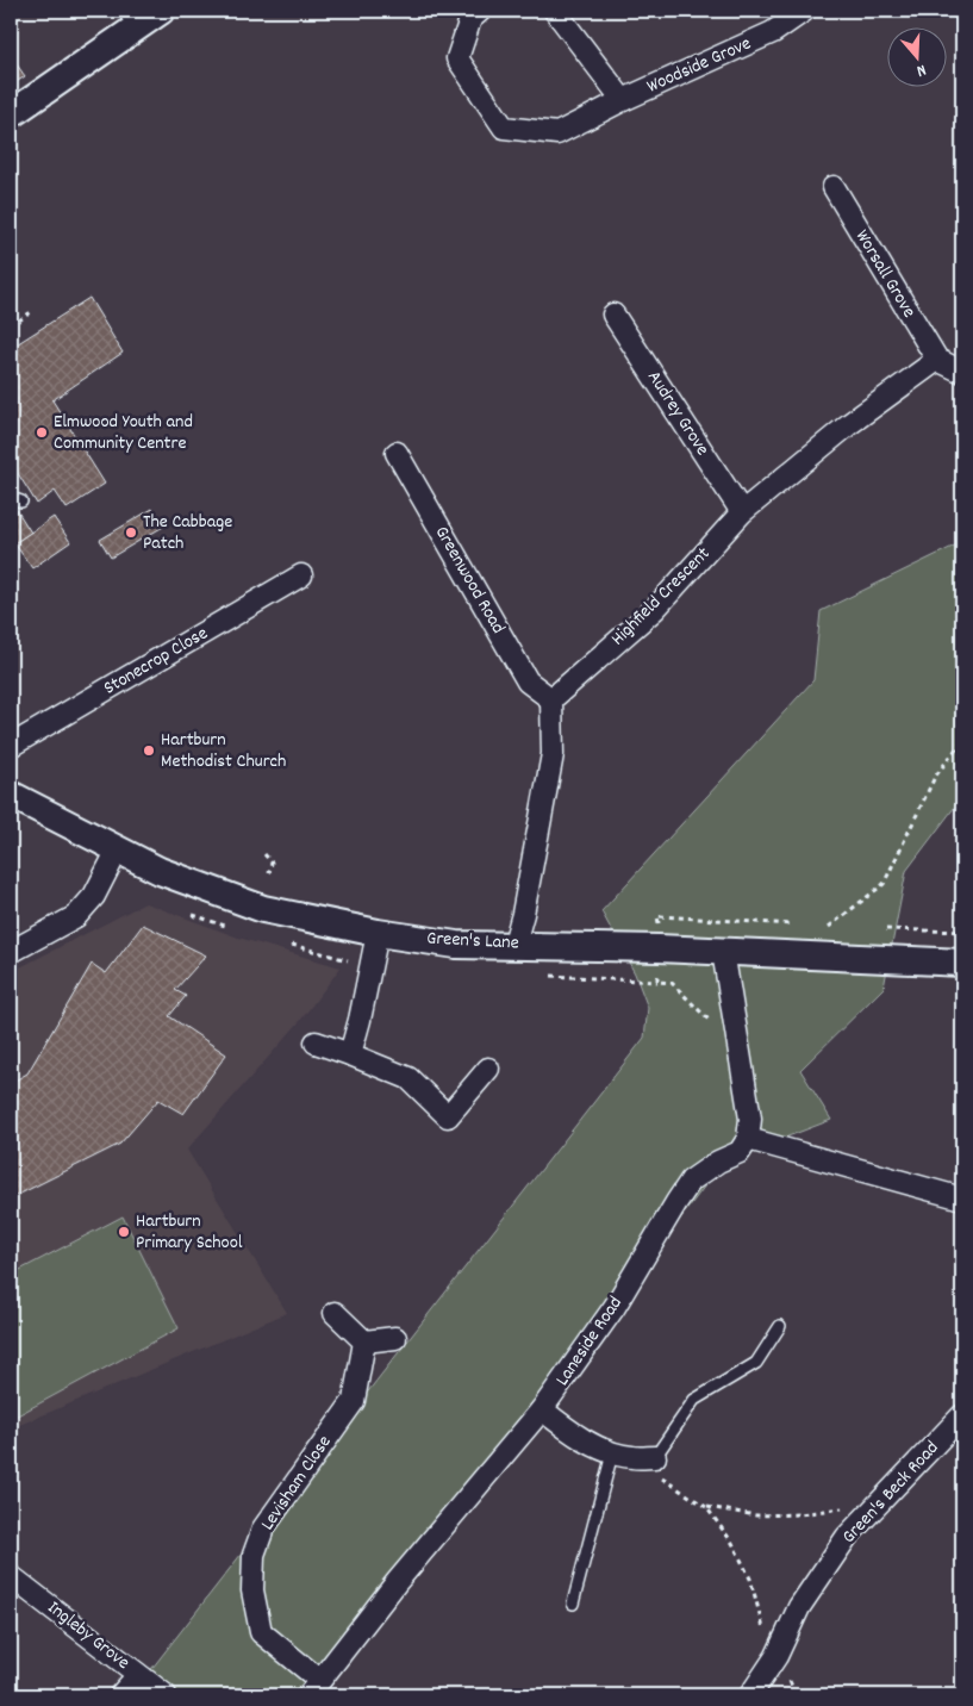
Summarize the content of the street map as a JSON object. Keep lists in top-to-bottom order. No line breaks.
{"streets":{"street":["Woodside Grove","Worsall Grove","Audrey Grove","Greenwood Road","Highfield Crescent","Stonecrop Close","Green's Lane","Laneside Road","Levisham Close","Green's Beck Road","Ingleby Grove"]},"crossings":[["Worsall Grove","Highfield Crescent"],["Audrey Grove","Highfield Crescent"],["Greenwood Road","Highfield Crescent"],["Laneside Road","Levisham Close"]],"places":["Elmwood Youth and Community Centre","The Cabbage Patch","Hartburn Methodist Church","Hartburn Primary School"],"north":"bottom"}
